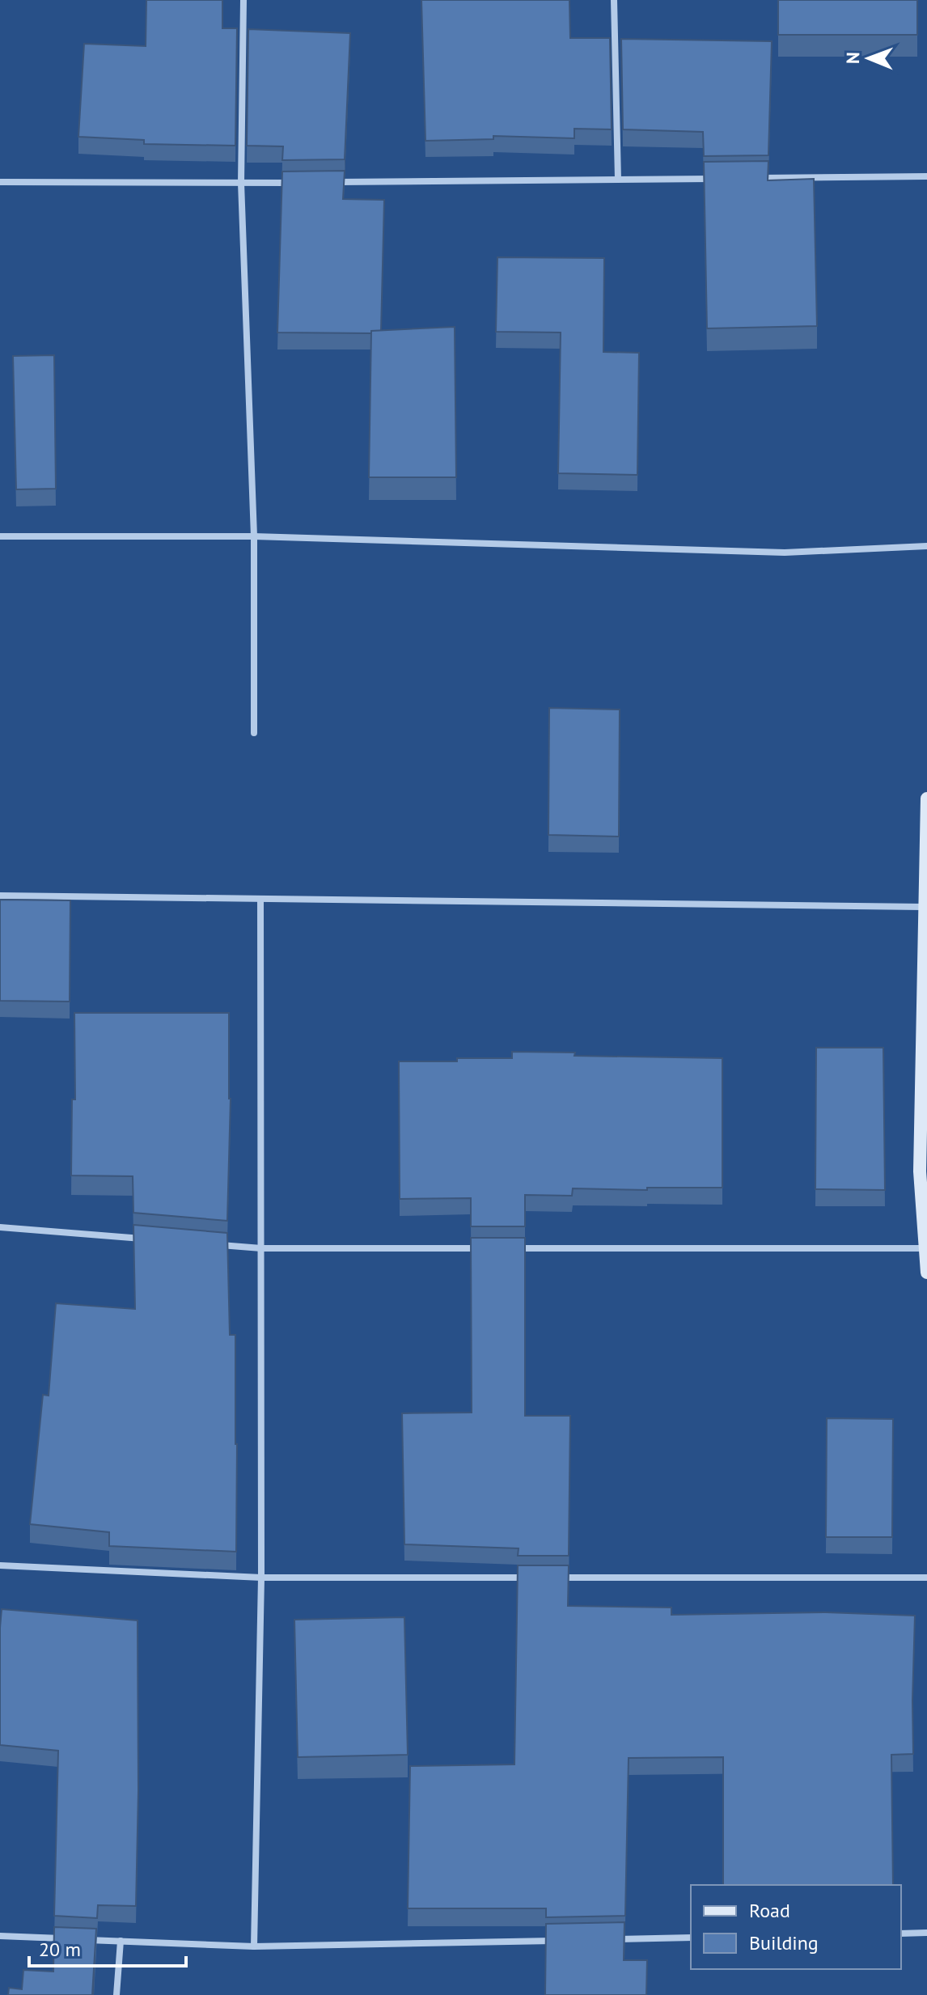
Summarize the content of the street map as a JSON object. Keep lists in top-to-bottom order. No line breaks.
{"legend":["Road","Building"],"scale_bar":"20 m","north":"left"}
